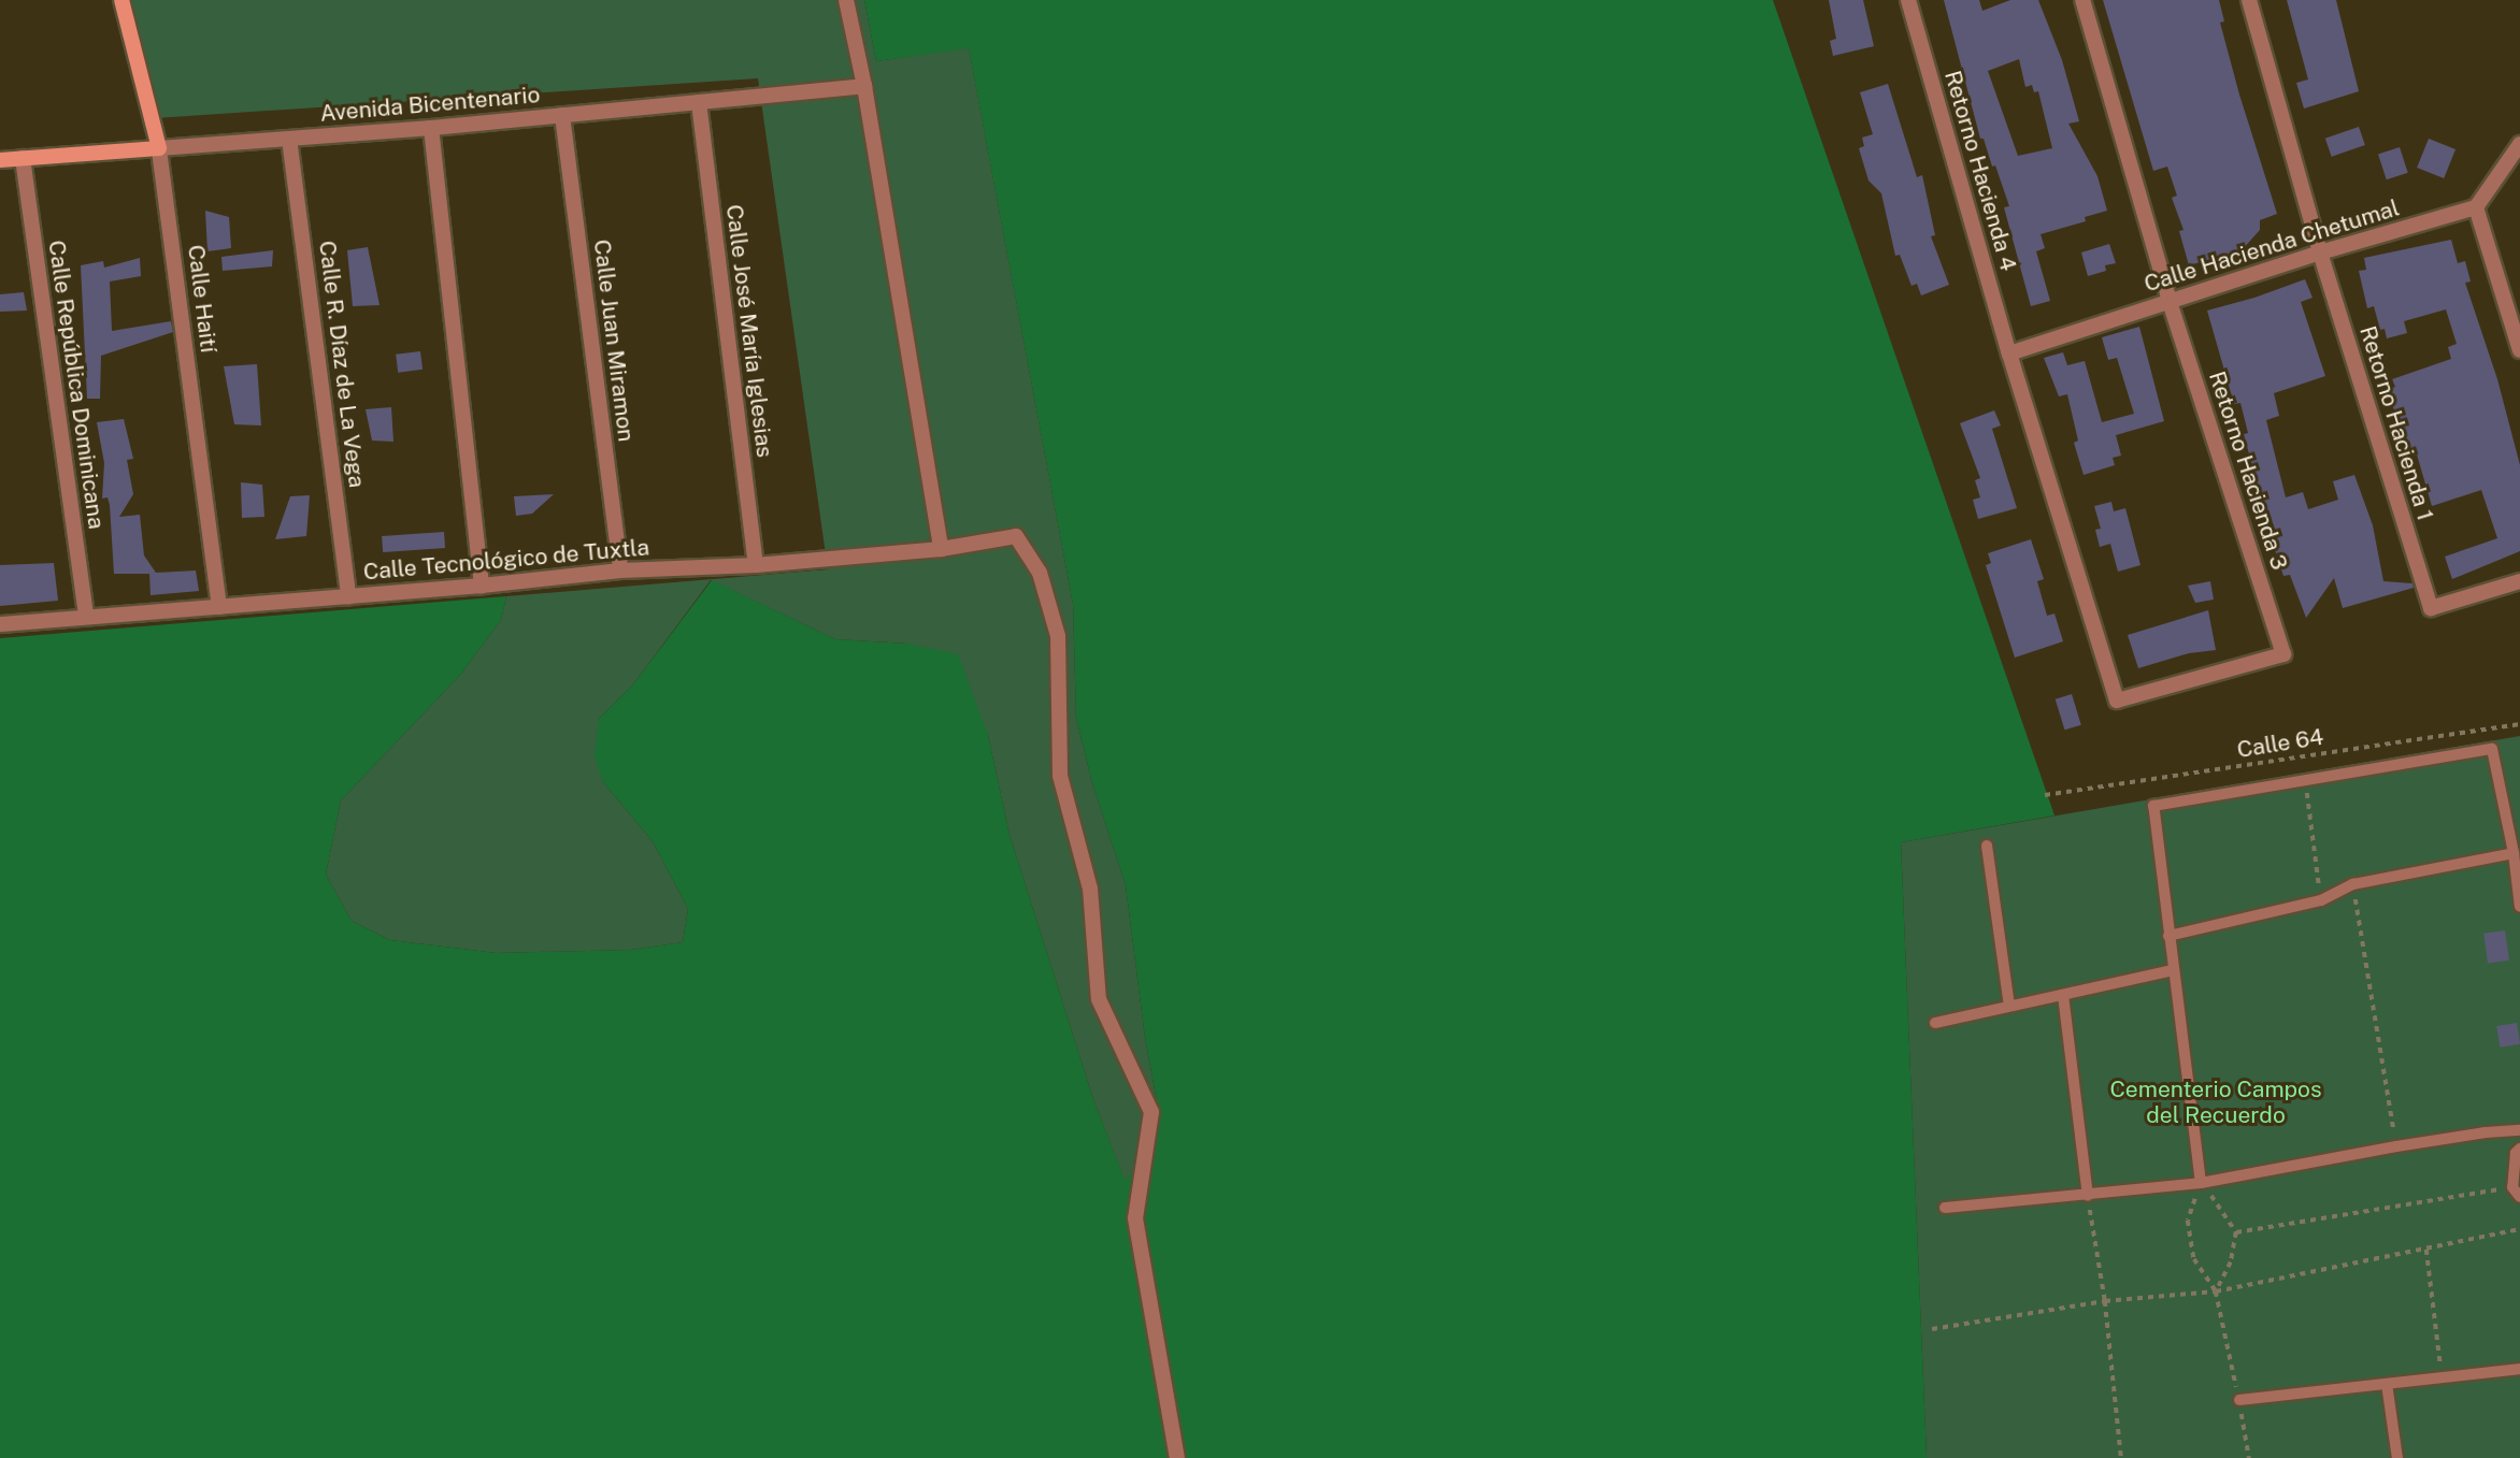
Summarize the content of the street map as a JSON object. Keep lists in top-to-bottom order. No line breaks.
{"streets":{"street":["Avenida Bicentenario","Retorno Hacienda 4","Calle Hacienda Chetumal","Calle Haití","Calle José María Iglesias","Calle Juan Miramon","Calle R. Díaz de La Vega","Calle República Dominicana","Retorno Hacienda 1","Retorno Hacienda 3","Calle Tecnológico de Tuxtla"],"path":["Calle 64"]},"crossings":[["Avenida Bicentenario","Calle Haití"],["Avenida Bicentenario","Calle José María Iglesias"],["Avenida Bicentenario","Calle Juan Miramon"],["Avenida Bicentenario","Calle R. Díaz de La Vega"],["Avenida Bicentenario","Calle República Dominicana"],["Retorno Hacienda 4","Calle Hacienda Chetumal"],["Retorno Hacienda 4","Retorno Hacienda 3"],["Calle Hacienda Chetumal","Retorno Hacienda 1"],["Calle Hacienda Chetumal","Retorno Hacienda 3"],["Calle Haití","Calle Tecnológico de Tuxtla"],["Calle José María Iglesias","Calle Tecnológico de Tuxtla"],["Calle Juan Miramon","Calle Tecnológico de Tuxtla"],["Calle R. Díaz de La Vega","Calle Tecnológico de Tuxtla"],["Calle República Dominicana","Calle Tecnológico de Tuxtla"]],"parks":["Cementerio Campos del Recuerdo"]}
